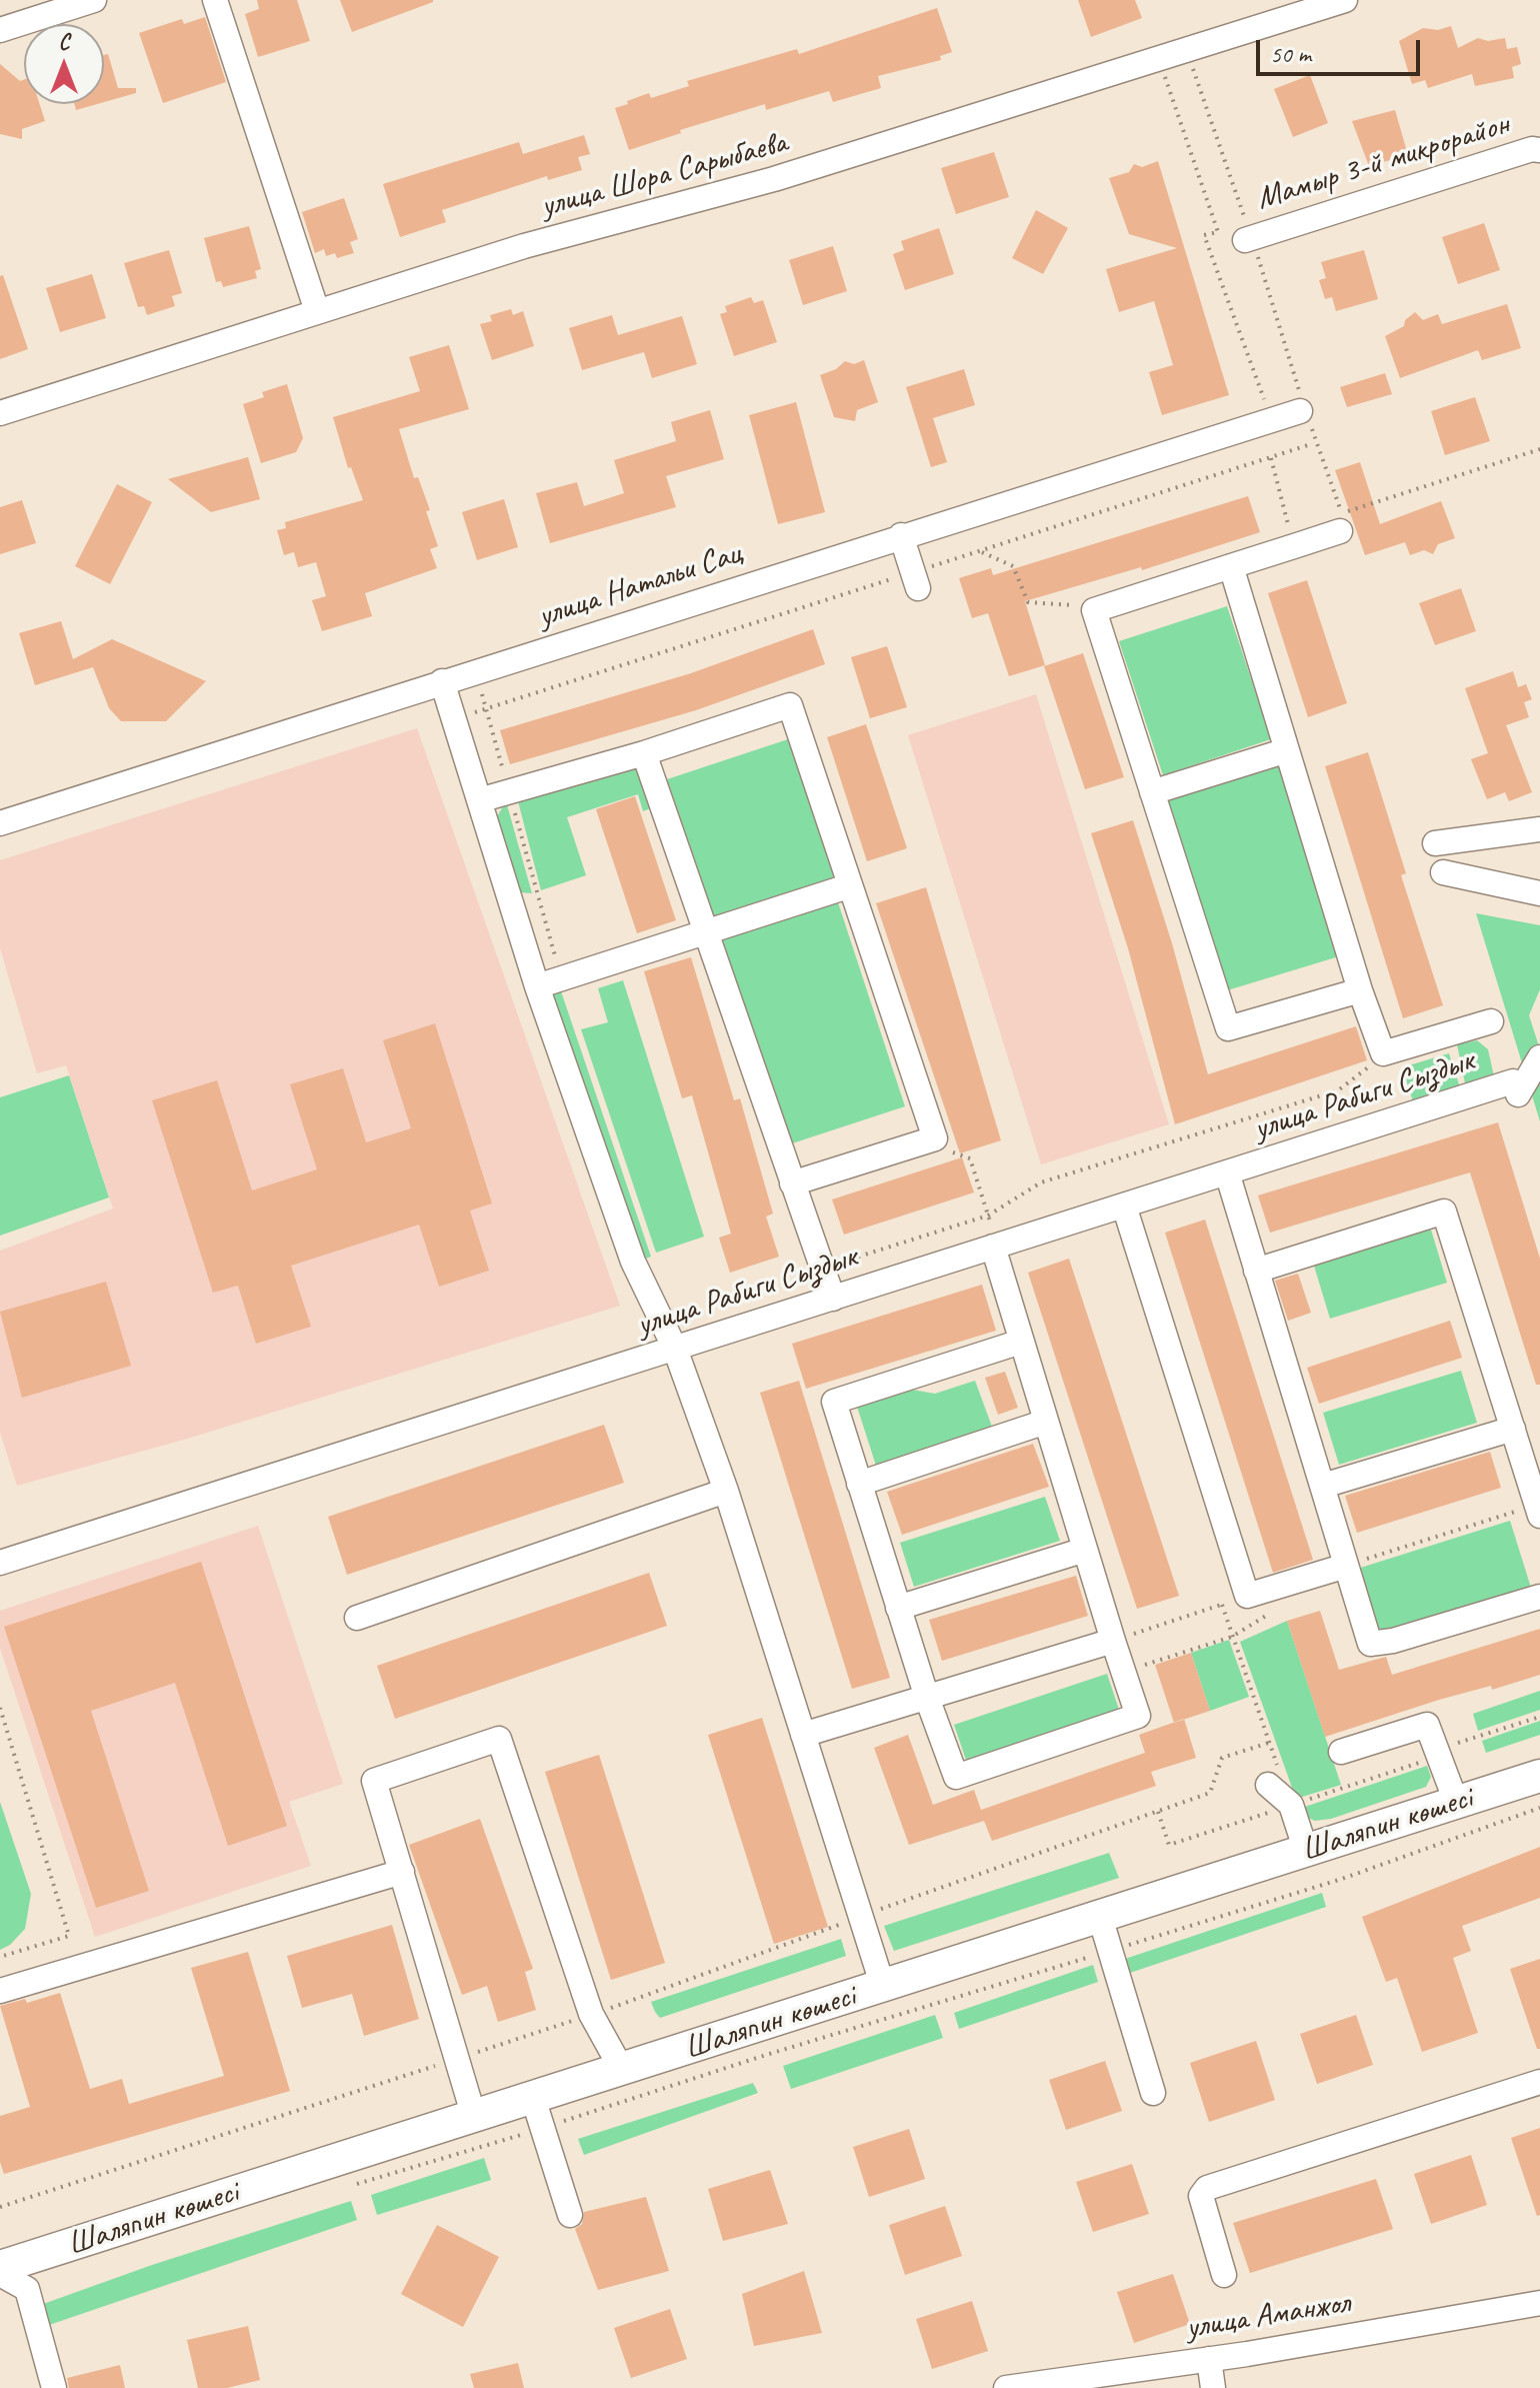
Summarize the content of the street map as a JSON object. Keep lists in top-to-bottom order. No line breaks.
{"streets":{"main road":["Шаляпин көшесі"],"street":["Мамыр 3-й микрорайон","улица Шора Сарыбаева","улица Натальи Сац","улица Рабиги Сыздык","улица Аманжол"]},"scale_bar":"50 m","north":"top"}
